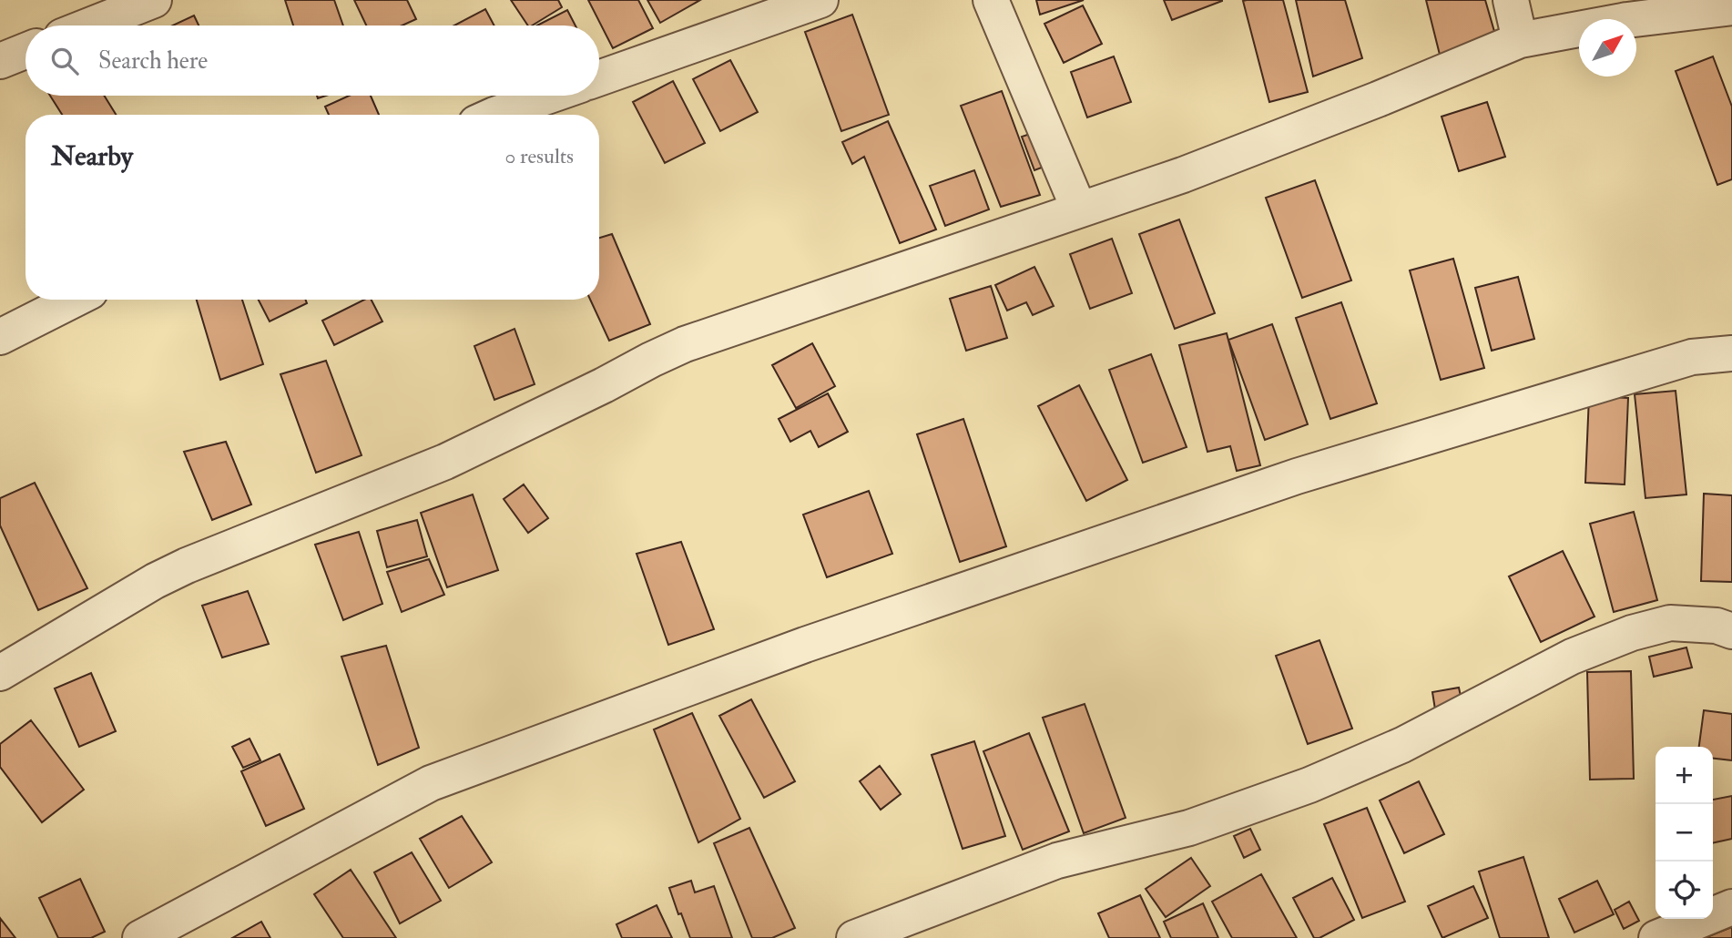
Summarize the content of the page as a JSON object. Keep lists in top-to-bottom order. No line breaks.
{"north":"top right","page":{"search":"Search here","heading":["Nearby","0 results"],"map_buttons":["+","−"]}}
